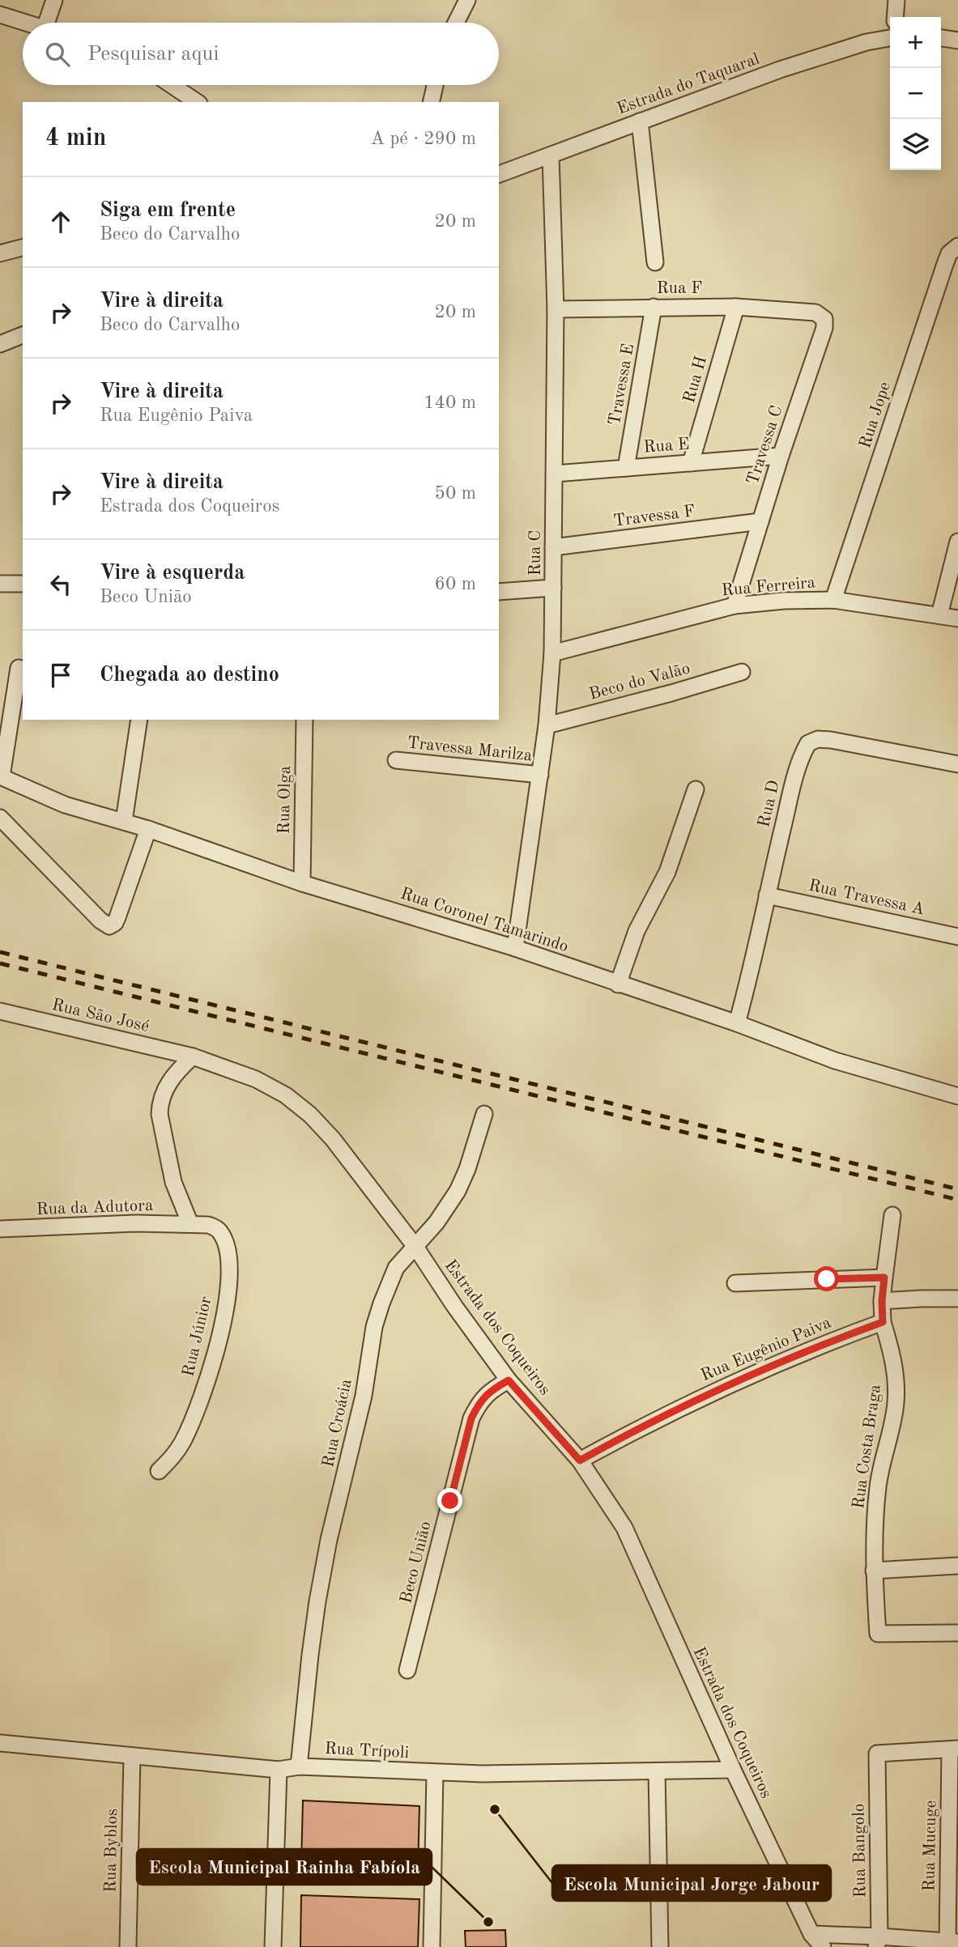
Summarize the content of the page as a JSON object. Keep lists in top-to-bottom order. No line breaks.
{"streets":{"street":["Estrada do Taquaral","Rua F","Rua H","Travessa E","Rua Jope","Travessa C","Rua E","Travessa F","Rua C","Rua Ferreira","Beco do Valão","Travessa Marilza","Rua Olga","Rua D","Rua Travessa A","Rua Coronel Tamarindo","Rua São José","Rua da Adutora","Estrada dos Coqueiros","Rua Júnior","Rua Eugênio Paiva","Rua Croácia","Rua Costa Braga","Beco União","Rua Trípoli","Rua Mucuge","Rua Byblos","Rua Bangolo"]},"crossings":[["Estrada do Taquaral","Rua C"],["Rua F","Rua H"],["Rua F","Travessa E"],["Rua F","Travessa C"],["Rua F","Rua C"],["Rua H","Rua E"],["Travessa E","Rua E"],["Rua Jope","Rua Ferreira"],["Travessa C","Rua E"],["Travessa C","Travessa F"],["Travessa C","Rua Ferreira"],["Rua E","Rua C"],["Travessa F","Rua C"],["Rua C","Rua Ferreira"],["Rua C","Beco do Valão"],["Rua C","Travessa Marilza"],["Rua C","Rua Coronel Tamarindo"],["Rua Olga","Rua Coronel Tamarindo"],["Rua D","Rua Travessa A"],["Rua D","Rua Coronel Tamarindo"],["Rua São José","Estrada dos Coqueiros"],["Rua da Adutora","Rua Júnior"],["Estrada dos Coqueiros","Rua Eugênio Paiva"],["Estrada dos Coqueiros","Rua Croácia"],["Estrada dos Coqueiros","Beco União"],["Estrada dos Coqueiros","Rua Trípoli"],["Rua Eugênio Paiva","Rua Costa Braga"],["Rua Croácia","Rua Trípoli"],["Rua Trípoli","Rua Byblos"],["Rua Mucuge","Rua Bangolo"]],"places":["Escola Municipal Jorge Jabour","Escola Municipal Rainha Fabíola"],"page":{"map_buttons":["+","−"],"search":"Pesquisar aqui","heading":["4 min","A pé · 290 m"],"list":[["Siga em frente","Beco do Carvalho","20 m"],["Vire à direita","Beco do Carvalho","20 m"],["Vire à direita","Rua Eugênio Paiva","140 m"],["Vire à direita","Estrada dos Coqueiros","50 m"],["Vire à esquerda","Beco União","60 m"],"Chegada ao destino"]}}
